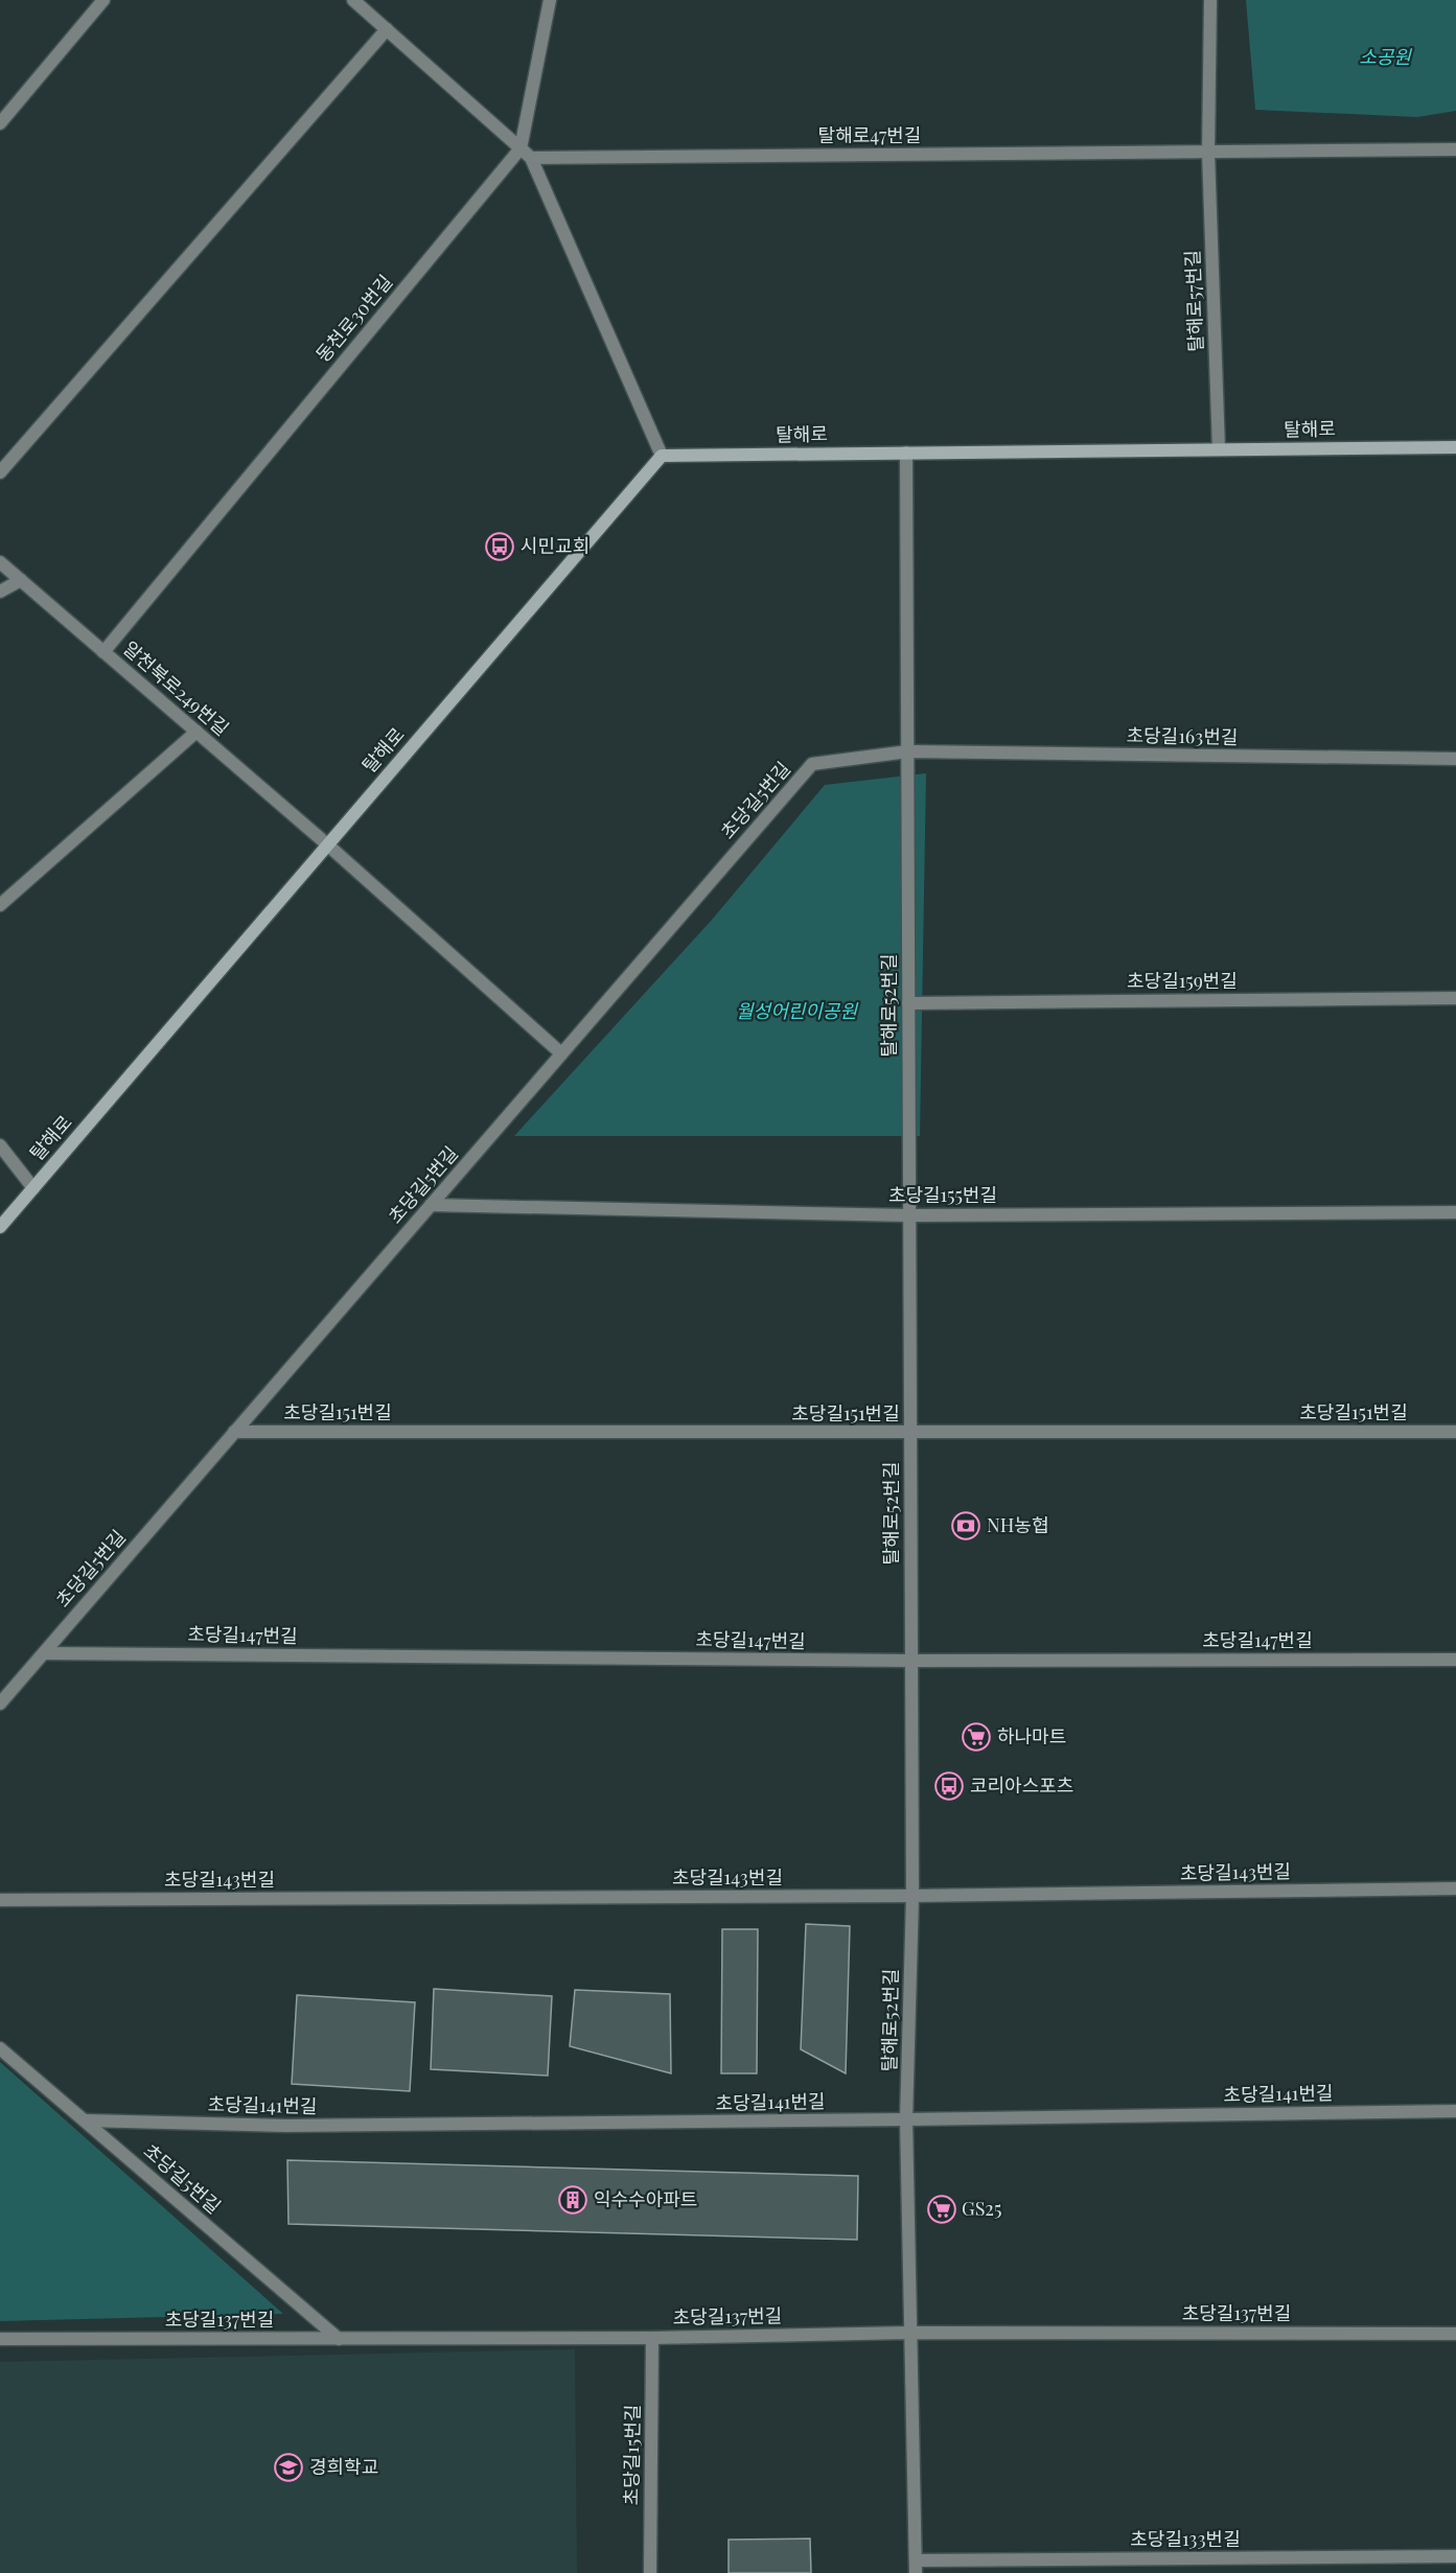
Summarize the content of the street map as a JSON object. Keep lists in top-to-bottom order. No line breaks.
{"streets":{"street":["탈해로47번길","탈해로57번길","동천로30번길","탈해로","알천북로249번길","초당길163번길","초당길5번길","초당길159번길","탈해로52번길","초당길155번길","초당길151번길","초당길147번길","초당길143번길","초당길141번길","초당길137번길","초당길15번길","초당길133번길"]},"crossings":[["탈해로47번길","탈해로57번길"],["탈해로57번길","탈해로"],["동천로30번길","알천북로249번길"],["탈해로","알천북로249번길"],["탈해로","탈해로52번길"],["초당길163번길","초당길5번길"],["초당길163번길","탈해로52번길"],["초당길5번길","탈해로52번길"],["초당길5번길","초당길155번길"],["초당길5번길","초당길151번길"],["초당길5번길","초당길147번길"],["초당길5번길","초당길141번길"],["초당길5번길","초당길137번길"],["초당길159번길","탈해로52번길"],["탈해로52번길","초당길155번길"],["탈해로52번길","초당길151번길"],["탈해로52번길","초당길147번길"],["탈해로52번길","초당길143번길"],["탈해로52번길","초당길141번길"],["탈해로52번길","초당길137번길"],["탈해로52번길","초당길133번길"],["초당길137번길","초당길15번길"]],"parks":["소공원","월성어린이공원"],"places":{"bus stop":["시민교회","코리아스포츠"],"bank":["NH농협"],"supermarket":["하나마트","GS25"],"building":["익수수아파트"],"school or university":["경희학교"]}}
